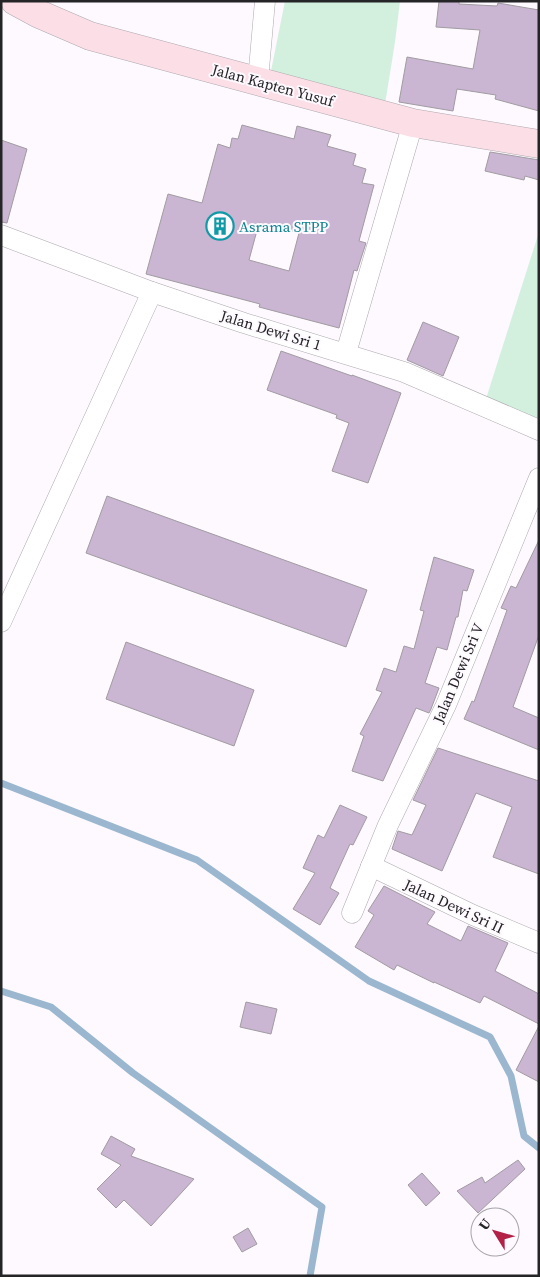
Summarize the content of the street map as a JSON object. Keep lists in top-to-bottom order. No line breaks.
{"streets":{"main road":["Jalan Kapten Yusuf"],"street":["Jalan Dewi Sri 1","Jalan Dewi Sri V","Jalan Dewi Sri II"]},"crossings":[["Jalan Dewi Sri V","Jalan Dewi Sri II"]],"places":{"building":["Asrama STPP"]},"north":"top left"}
